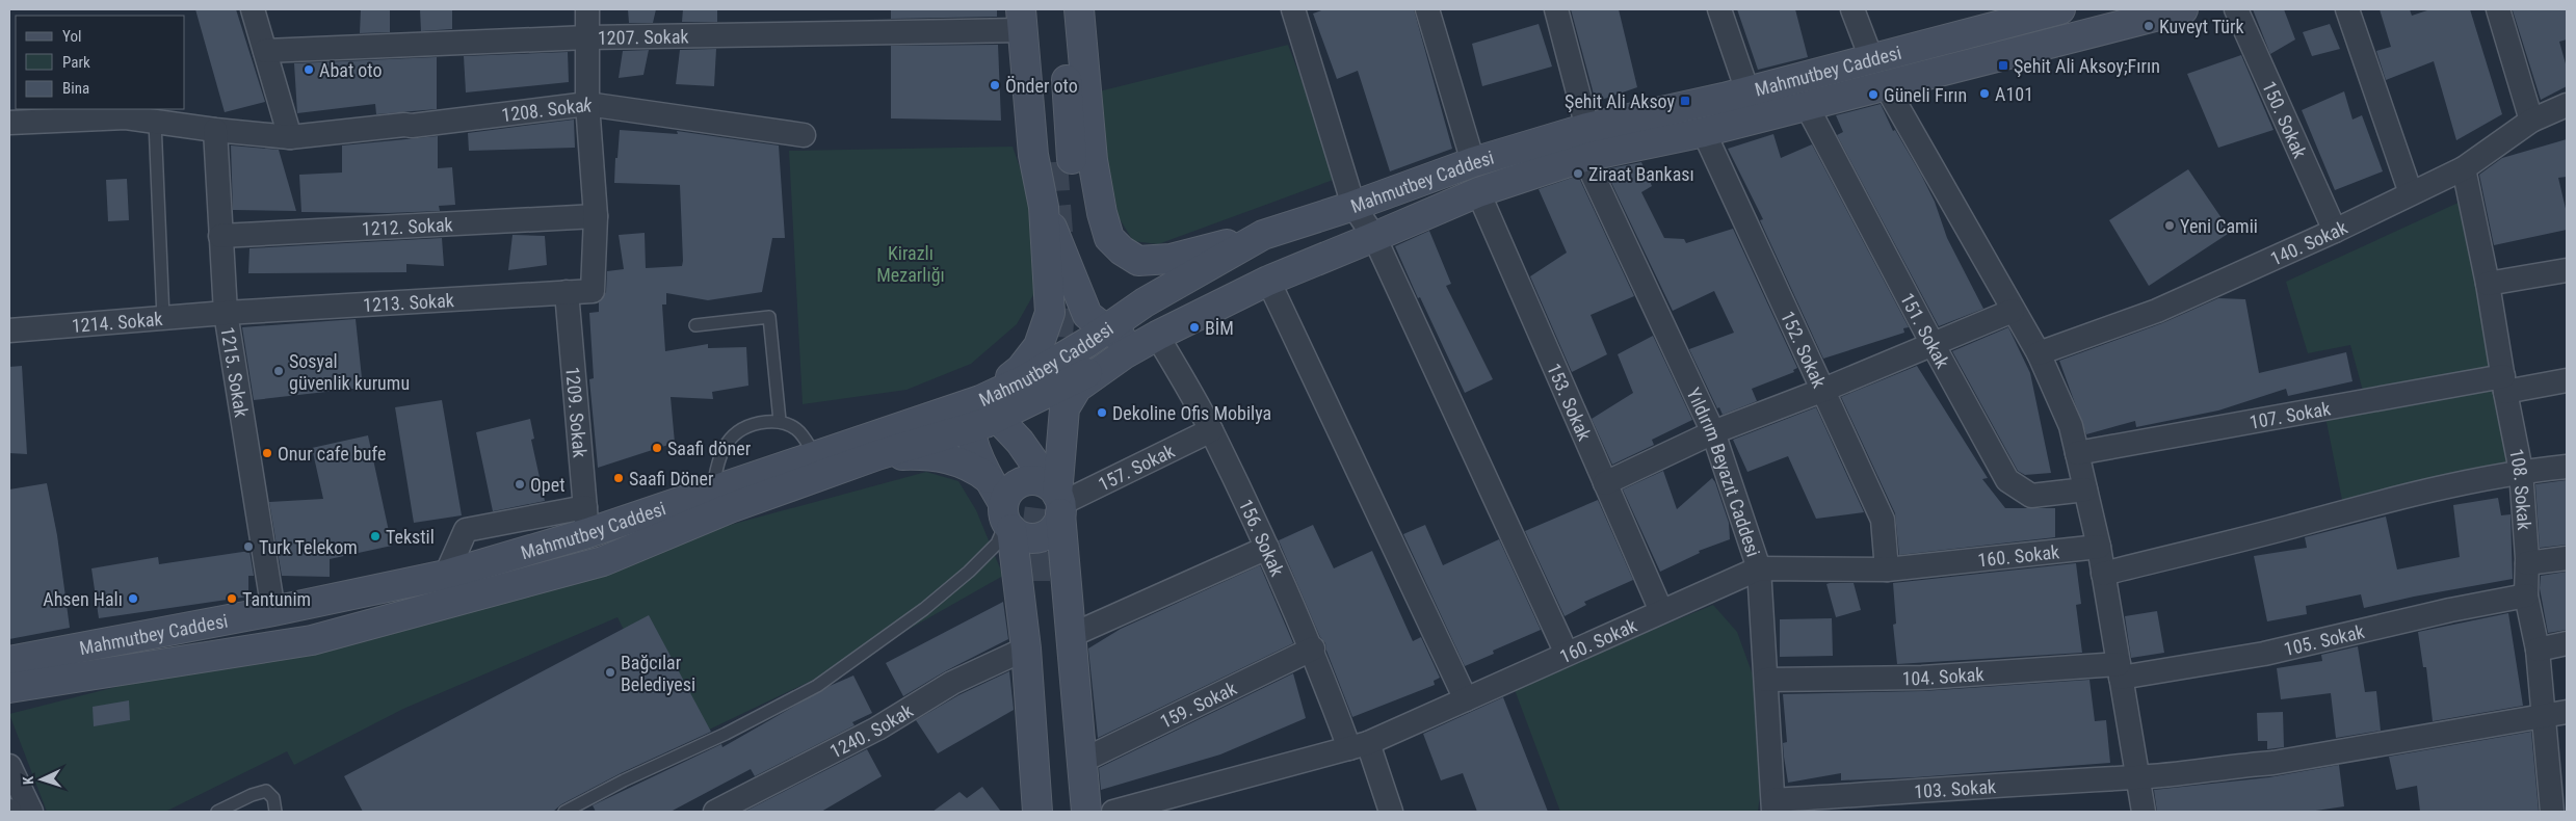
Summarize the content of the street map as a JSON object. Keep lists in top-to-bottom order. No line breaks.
{"streets":{"main road":["Mahmutbey Caddesi"],"street":["1207. Sokak","1208. Sokak","150. Sokak","1212. Sokak","140. Sokak","1213. Sokak","1214. Sokak","151. Sokak","152. Sokak","1215. Sokak","153. Sokak","1209. Sokak","107. Sokak","157. Sokak","Yıldırım Beyazıt Caddesi","108. Sokak","156. Sokak","160. Sokak","105. Sokak","104. Sokak","159. Sokak","1240. Sokak","103. Sokak"]},"crossings":[["Mahmutbey Caddesi","151. Sokak"],["Mahmutbey Caddesi","152. Sokak"],["Mahmutbey Caddesi","1215. Sokak"],["Mahmutbey Caddesi","153. Sokak"],["Mahmutbey Caddesi","1209. Sokak"],["Mahmutbey Caddesi","Yıldırım Beyazıt Caddesi"],["Mahmutbey Caddesi","156. Sokak"],["1208. Sokak","1215. Sokak"],["150. Sokak","140. Sokak"],["1212. Sokak","1213. Sokak"],["1212. Sokak","1215. Sokak"],["140. Sokak","108. Sokak"],["1213. Sokak","1214. Sokak"],["1213. Sokak","1215. Sokak"],["1213. Sokak","1209. Sokak"],["1214. Sokak","1215. Sokak"],["152. Sokak","160. Sokak"],["153. Sokak","160. Sokak"],["107. Sokak","108. Sokak"],["157. Sokak","156. Sokak"],["Yıldırım Beyazıt Caddesi","160. Sokak"],["Yıldırım Beyazıt Caddesi","104. Sokak"],["Yıldırım Beyazıt Caddesi","103. Sokak"],["108. Sokak","105. Sokak"],["108. Sokak","103. Sokak"],["156. Sokak","160. Sokak"],["156. Sokak","159. Sokak"],["105. Sokak","104. Sokak"]],"parks":["Kirazlı Mezarlığı"],"places":{"other":["Kuveyt Türk","Abat oto","Önder oto","A101","Güneli Fırın","Ziraat Bankası","Yeni Camii","BİM","Sosyal güvenlik kurumu","Dekoline Ofis Mobilya","Saafi döner","Onur cafe bufe","Saafi Döner","Opet","Tekstil","Turk Telekom","Ahsen Halı","Tantunim","Bağcılar Belediyesi"],"transit":["Şehit Ali Aksoy;Fırın","Şehit Ali Aksoy"]},"legend":["Yol","Park","Bina"],"north":"left"}
